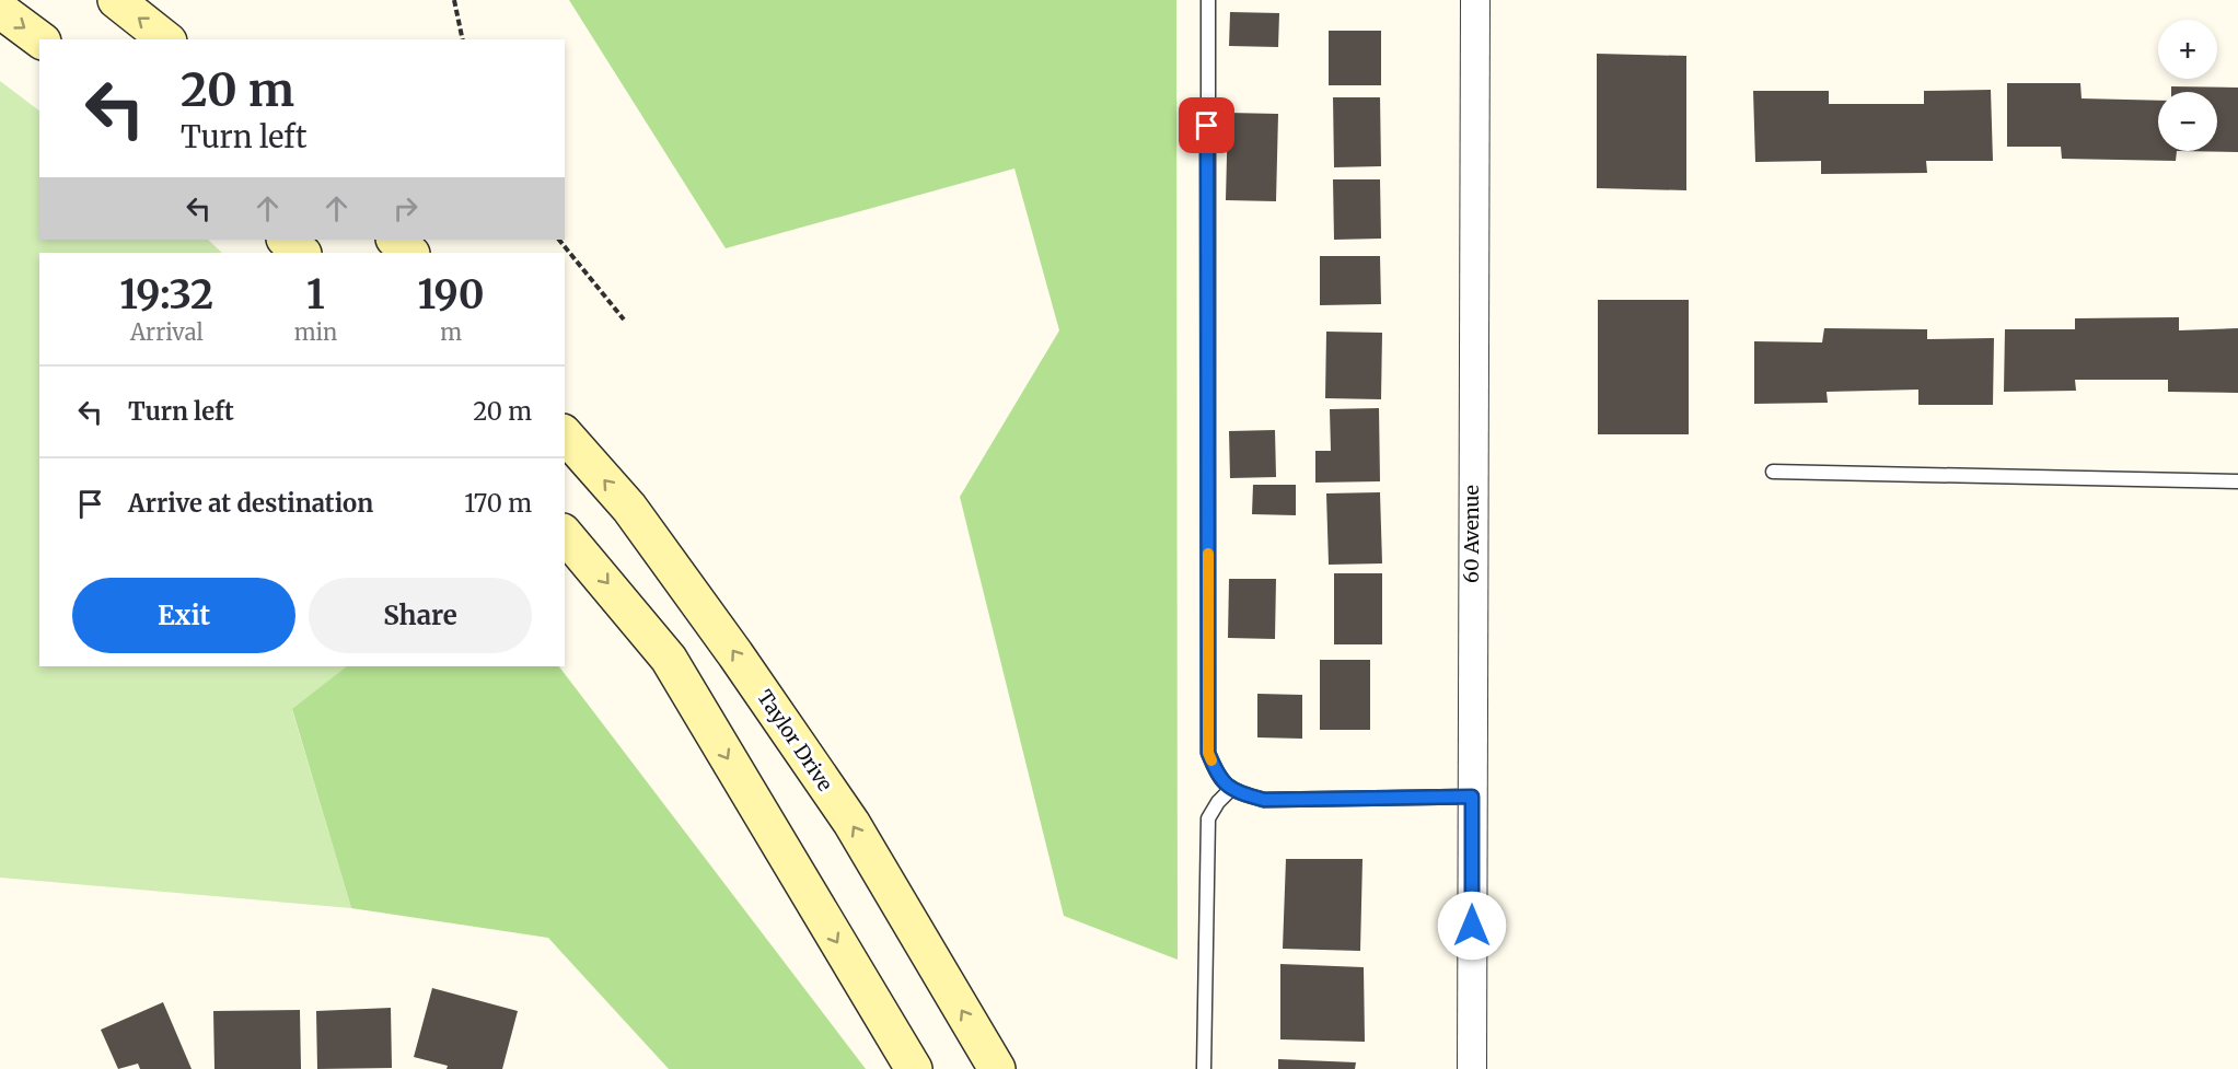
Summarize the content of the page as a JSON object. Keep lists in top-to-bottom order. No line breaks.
{"streets":{"main road":["Taylor Drive"],"street":["60 Avenue"]},"page":{"map_buttons":["+","−"],"turn":["20 m","Turn left"],"eta":["19:32","Arrival","1","min","190","m"],"list":[{"name":"Turn left","value":"20 m"},{"name":"Arrive at destination","value":"170 m"}],"buttons":["Exit","Share"]}}
